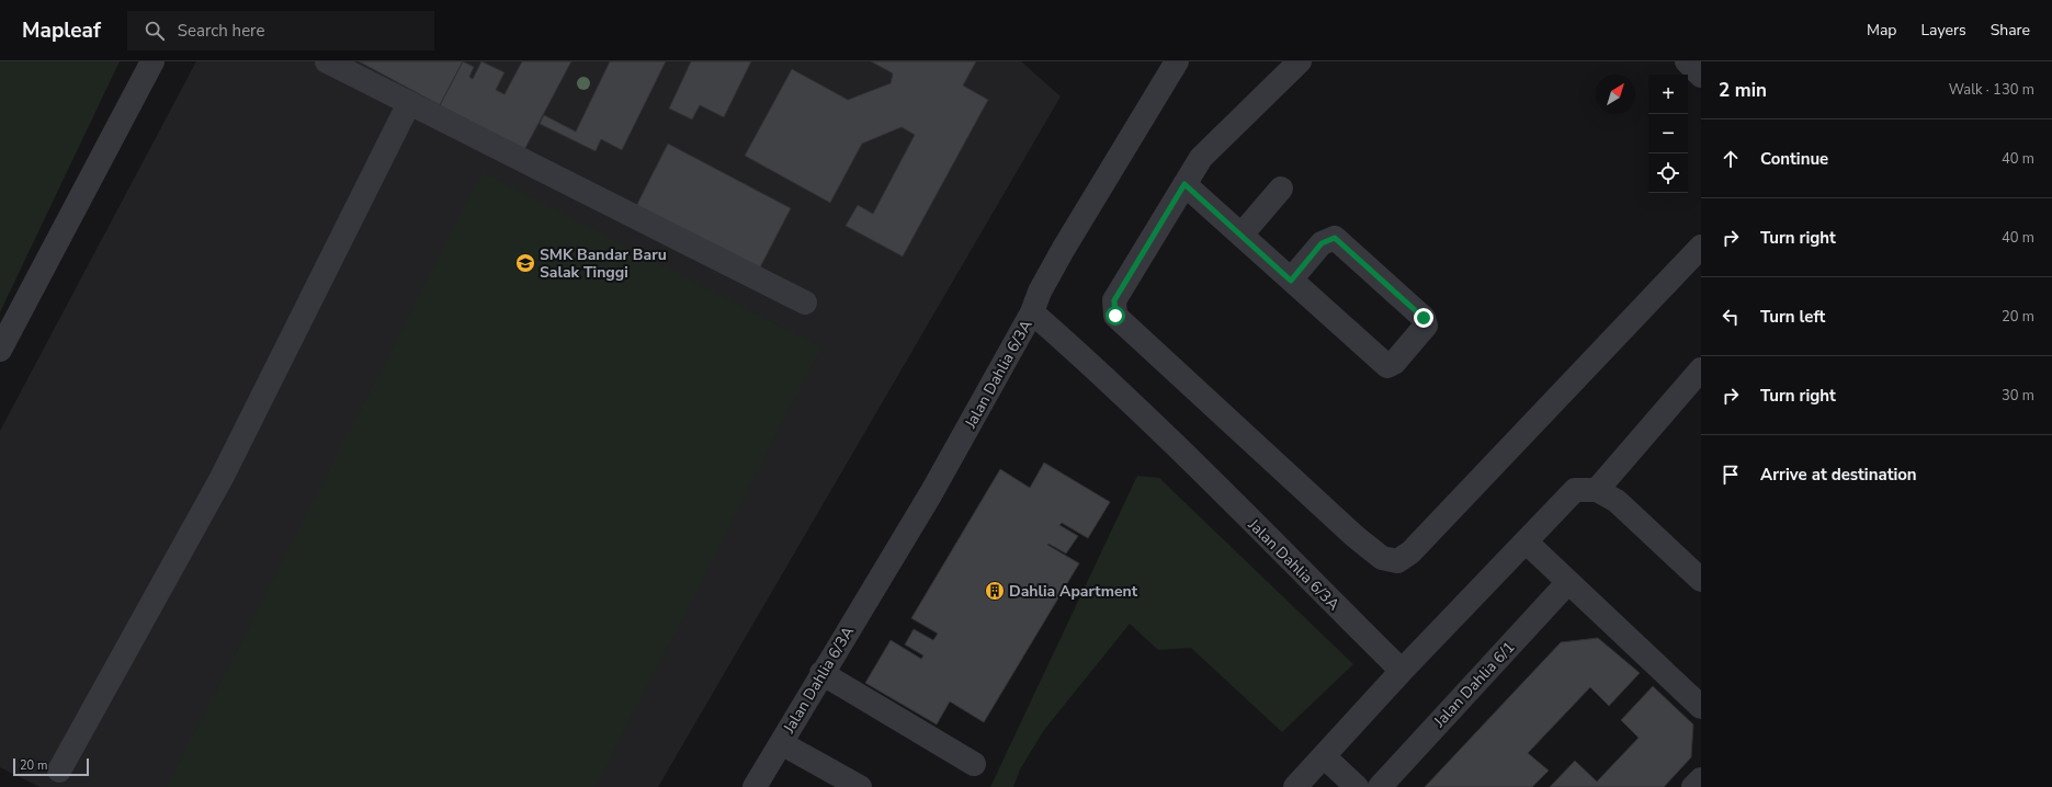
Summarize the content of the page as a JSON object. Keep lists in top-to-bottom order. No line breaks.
{"streets":{"street":["Jalan Dahlia 6/3A","Jalan Dahlia 6/1"]},"places":{"school or university":["SMK Bandar Baru Salak Tinggi"],"building":["Dahlia Apartment"]},"scale_bar":"20 m","north":"top right","page":{"header":"Mapleaf","search":"Search here","nav":["Map","Layers","Share"],"heading":["2 min","Walk · 130 m"],"map_buttons":["+","−"],"list":[["Continue","40 m"],["Turn right","40 m"],["Turn left","20 m"],["Turn right","30 m"],"Arrive at destination"],"scale":"20 m"}}
